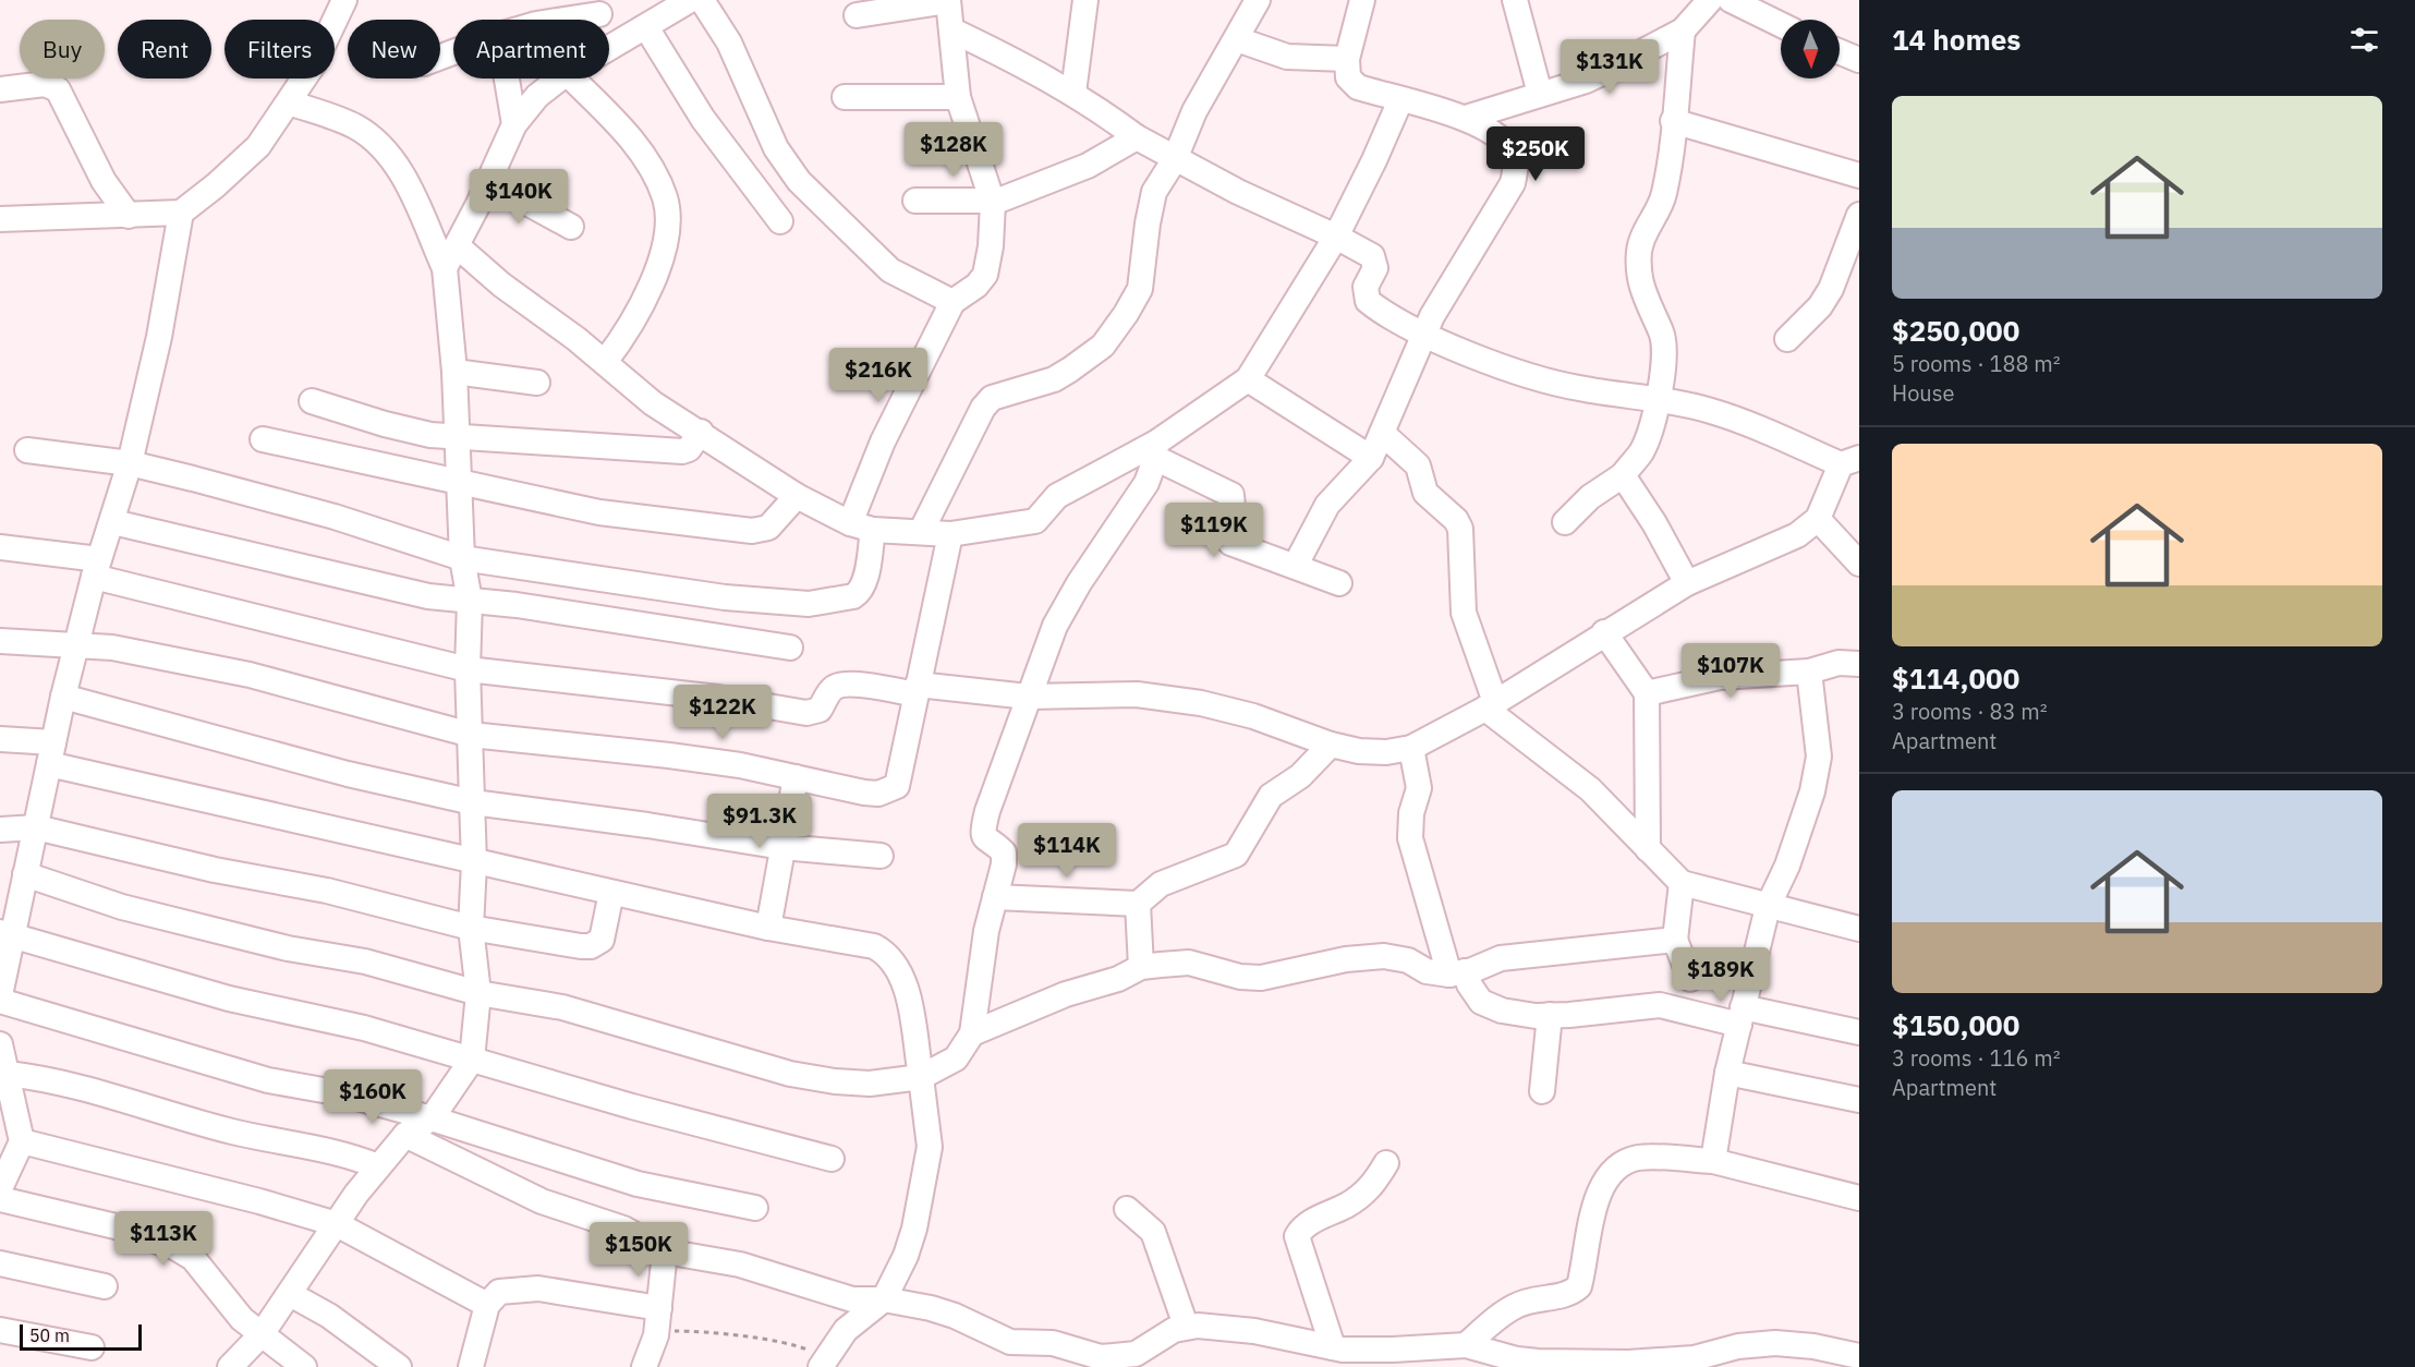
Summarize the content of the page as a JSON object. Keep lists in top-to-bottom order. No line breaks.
{"scale_bar":"50 m","north":"bottom","page":{"heading":"14 homes","chip":["Buy","Rent","Filters","New","Apartment"],"price":["$131K","$128K","$250K","$140K","$216K","$119K","$107K","$122K","$91.3K","$114K","$189K","$160K","$113K","$150K"],"list":[{"name":"$250,000","note":"5 rooms · 188 m² · House"},{"name":"$114,000","note":"3 rooms · 83 m² · Apartment"},{"name":"$150,000","note":"3 rooms · 116 m² · Apartment"}],"scale":"50 m"}}
